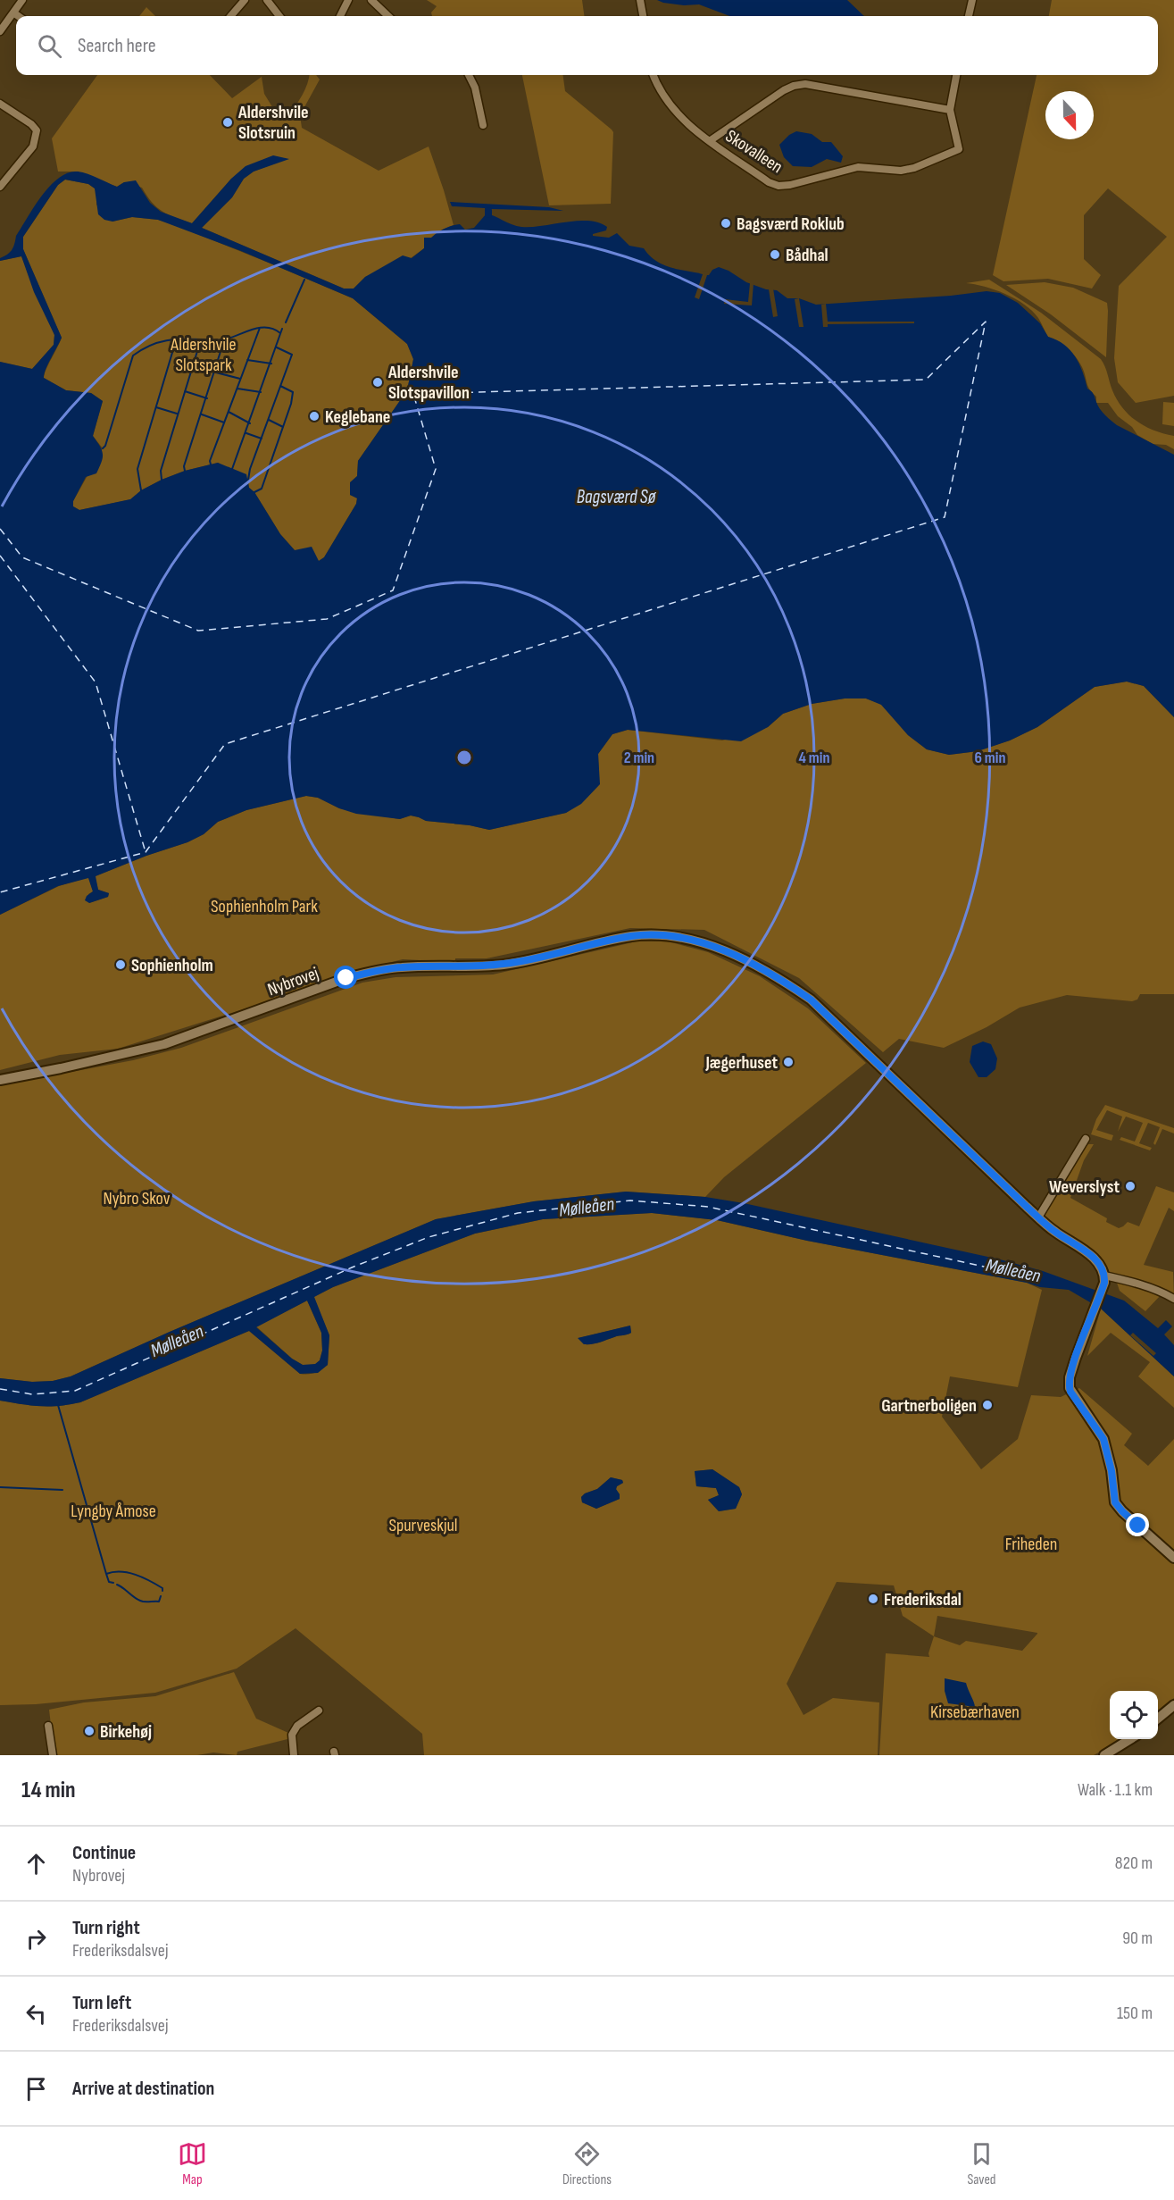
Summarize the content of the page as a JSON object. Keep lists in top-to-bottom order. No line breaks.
{"streets":{"street":["Skovalleen","Nybrovej"]},"water":["Bagsværd Sø","Mølleåen"],"parks":["Aldershvile Slotspark","Sophienholm Park","Nybro Skov","Lyngby Åmose","Spurveskjul","Friheden","Kirsebærhaven"],"places":["Aldershvile Slotsruin","Bagsværd Roklub","Bådhal","Aldershvile Slotspavillon","Keglebane","Sophienholm","Jægerhuset","Weverslyst","Gartnerboligen","Frederiksdal","Birkehøj"],"north":"bottom","page":{"search":"Search here","heading":["14 min","Walk · 1.1 km"],"list":[["Continue","Nybrovej","820 m"],["Turn right","Frederiksdalsvej","90 m"],["Turn left","Frederiksdalsvej","150 m"],"Arrive at destination"],"nav":["Map","Directions","Saved"]},"rings":["2 min","4 min","6 min"]}
